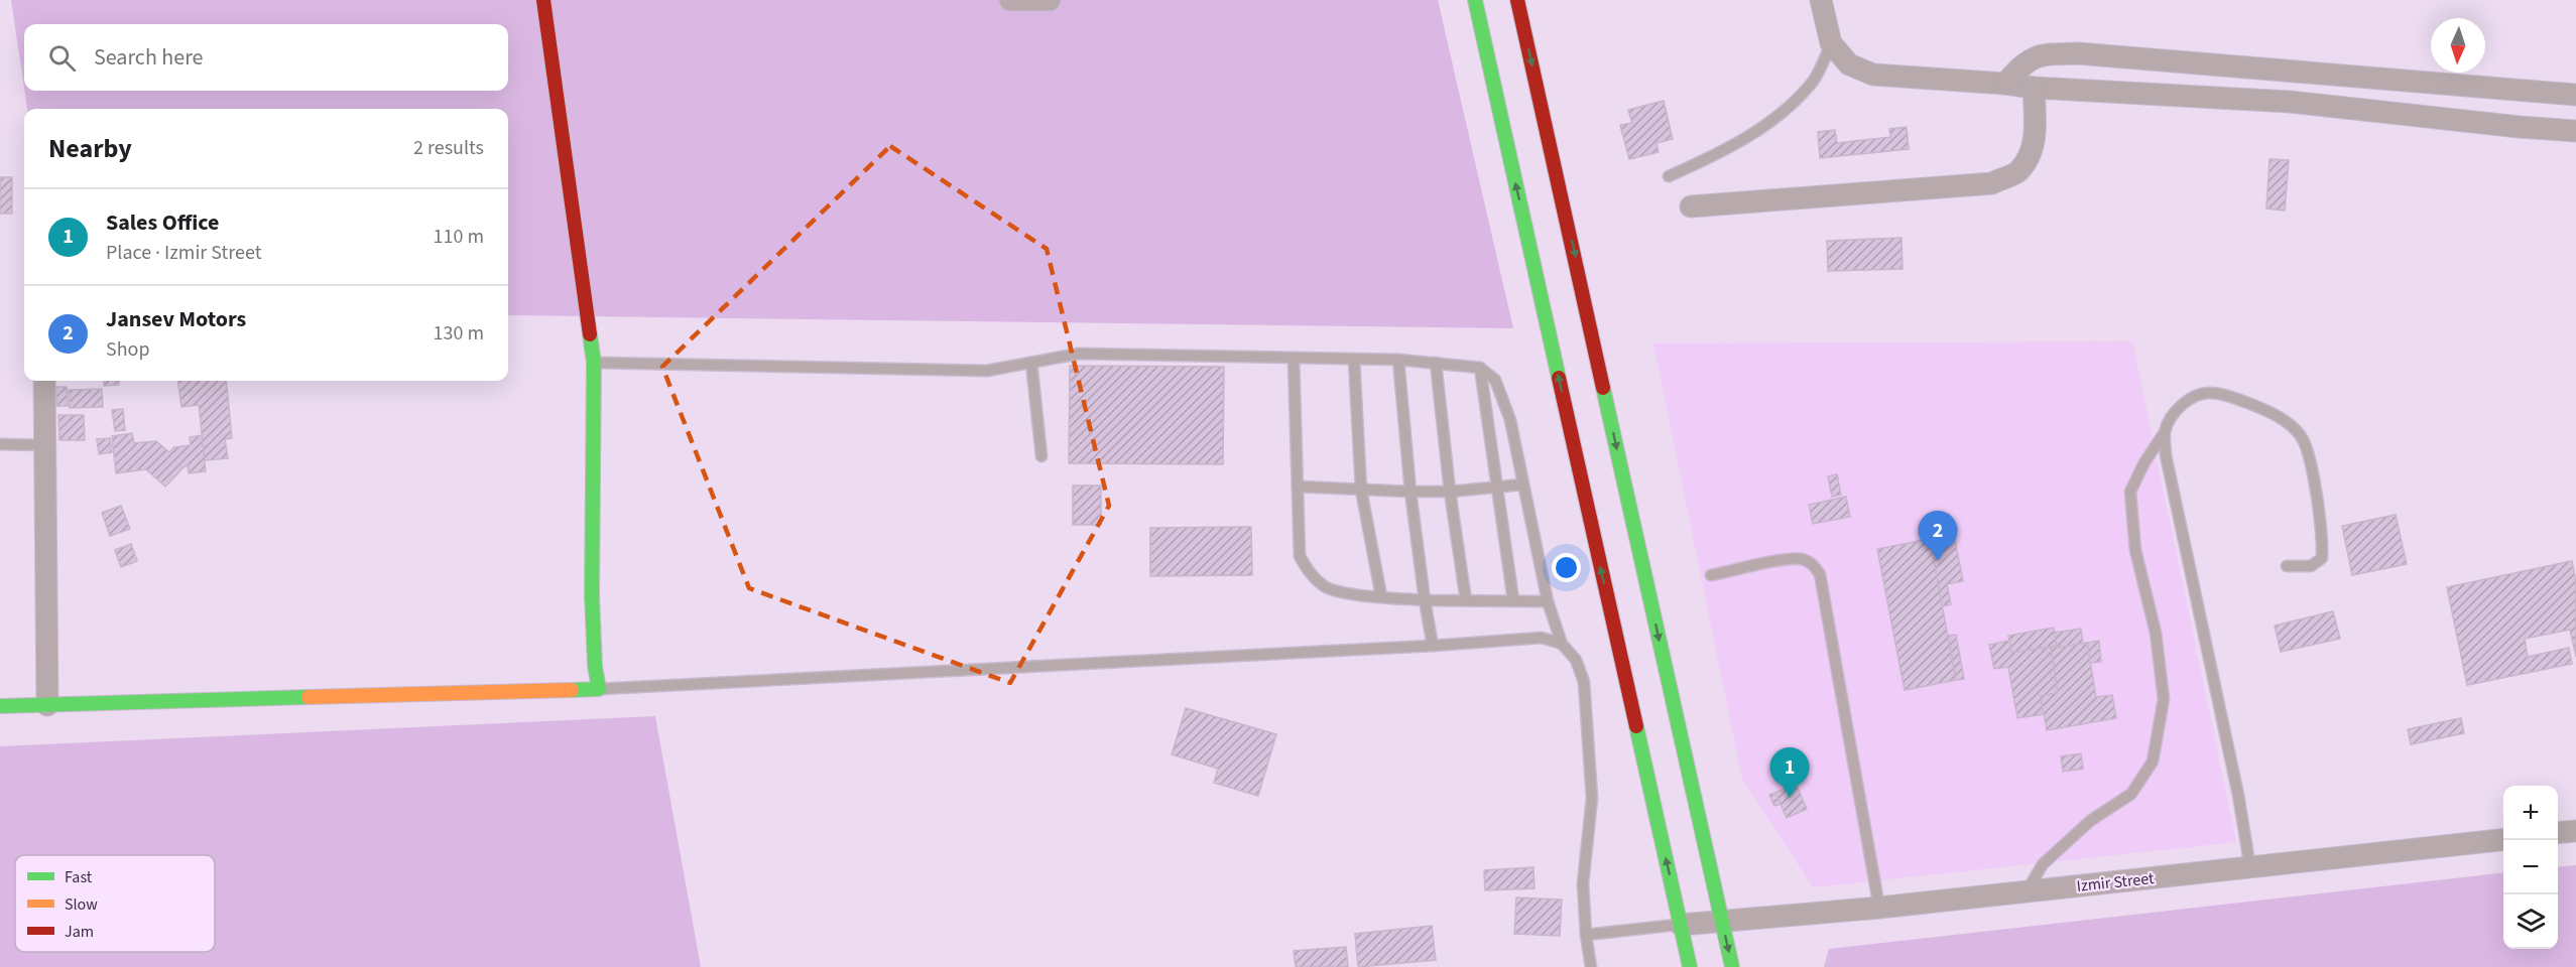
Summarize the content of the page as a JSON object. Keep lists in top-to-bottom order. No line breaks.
{"streets":{"street":["Izmir Street"]},"legend":["Fast","Slow","Jam"],"north":"bottom","page":{"search":"Search here","heading":["Nearby","2 results"],"list":[{"mark":"1","name":"Sales Office","note":"Place · Izmir Street","value":"110 m"},{"mark":"2","name":"Jansev Motors","note":"Shop","value":"130 m"}],"pins":["2","1"],"map_buttons":["+","−"]}}
